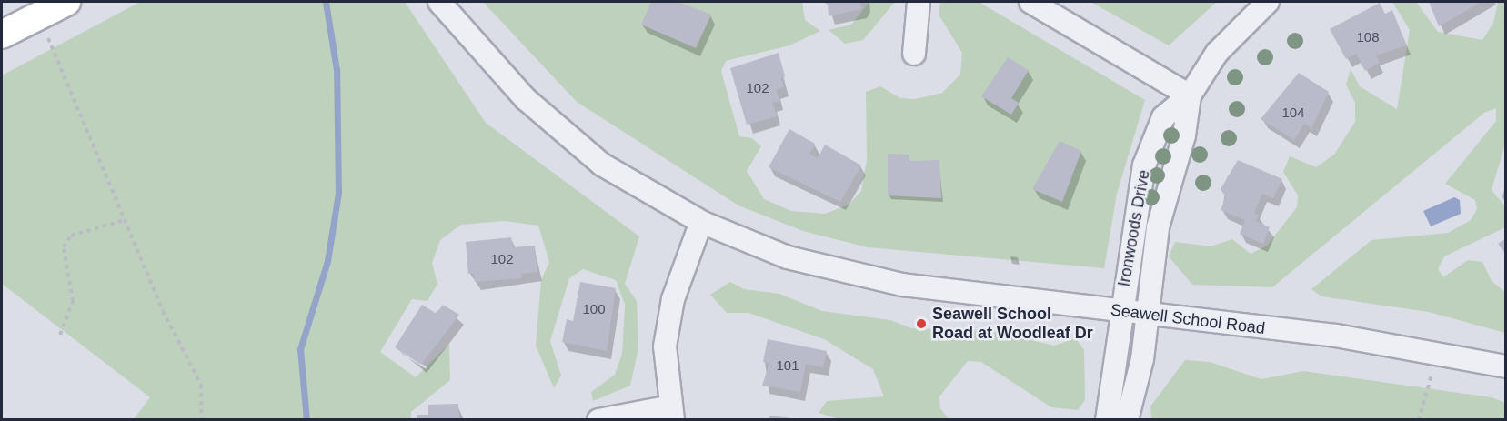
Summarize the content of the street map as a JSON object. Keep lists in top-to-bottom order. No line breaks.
{"streets":{"street":["Ironwoods Drive","Seawell School Road"]},"crossings":[["Ironwoods Drive","Seawell School Road"]],"places":["Seawell School Road at Woodleaf Dr"],"house_numbers":["108","102","104","102","100","101"]}
